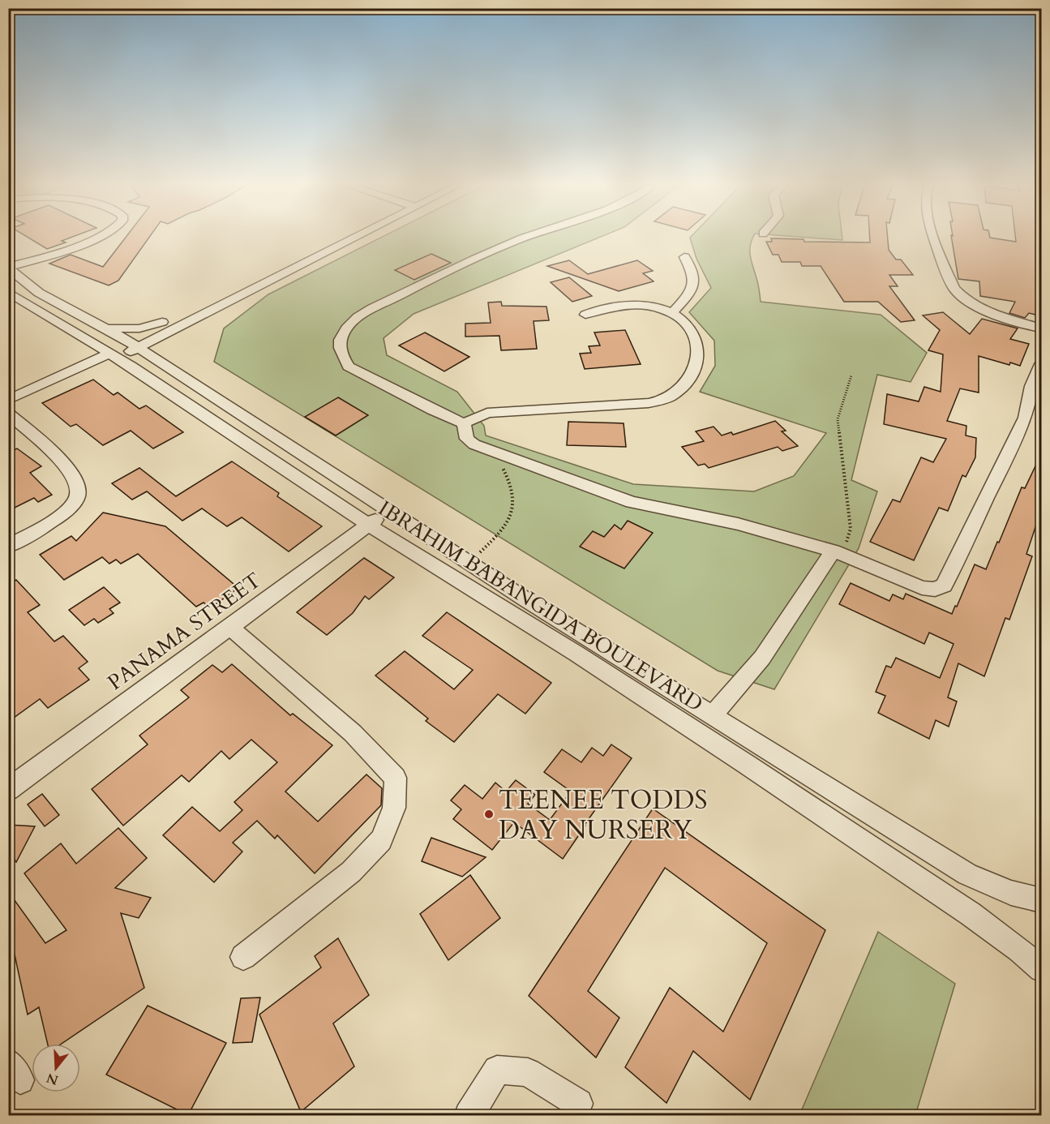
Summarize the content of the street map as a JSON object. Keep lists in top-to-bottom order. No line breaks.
{"streets":{"street":["IBRAHIM BABANGIDA BOULEVARD","PANAMA STREET"]},"crossings":[["IBRAHIM BABANGIDA BOULEVARD","PANAMA STREET"]],"places":["TEENEE TODDS DAY NURSERY"],"north":"bottom"}
